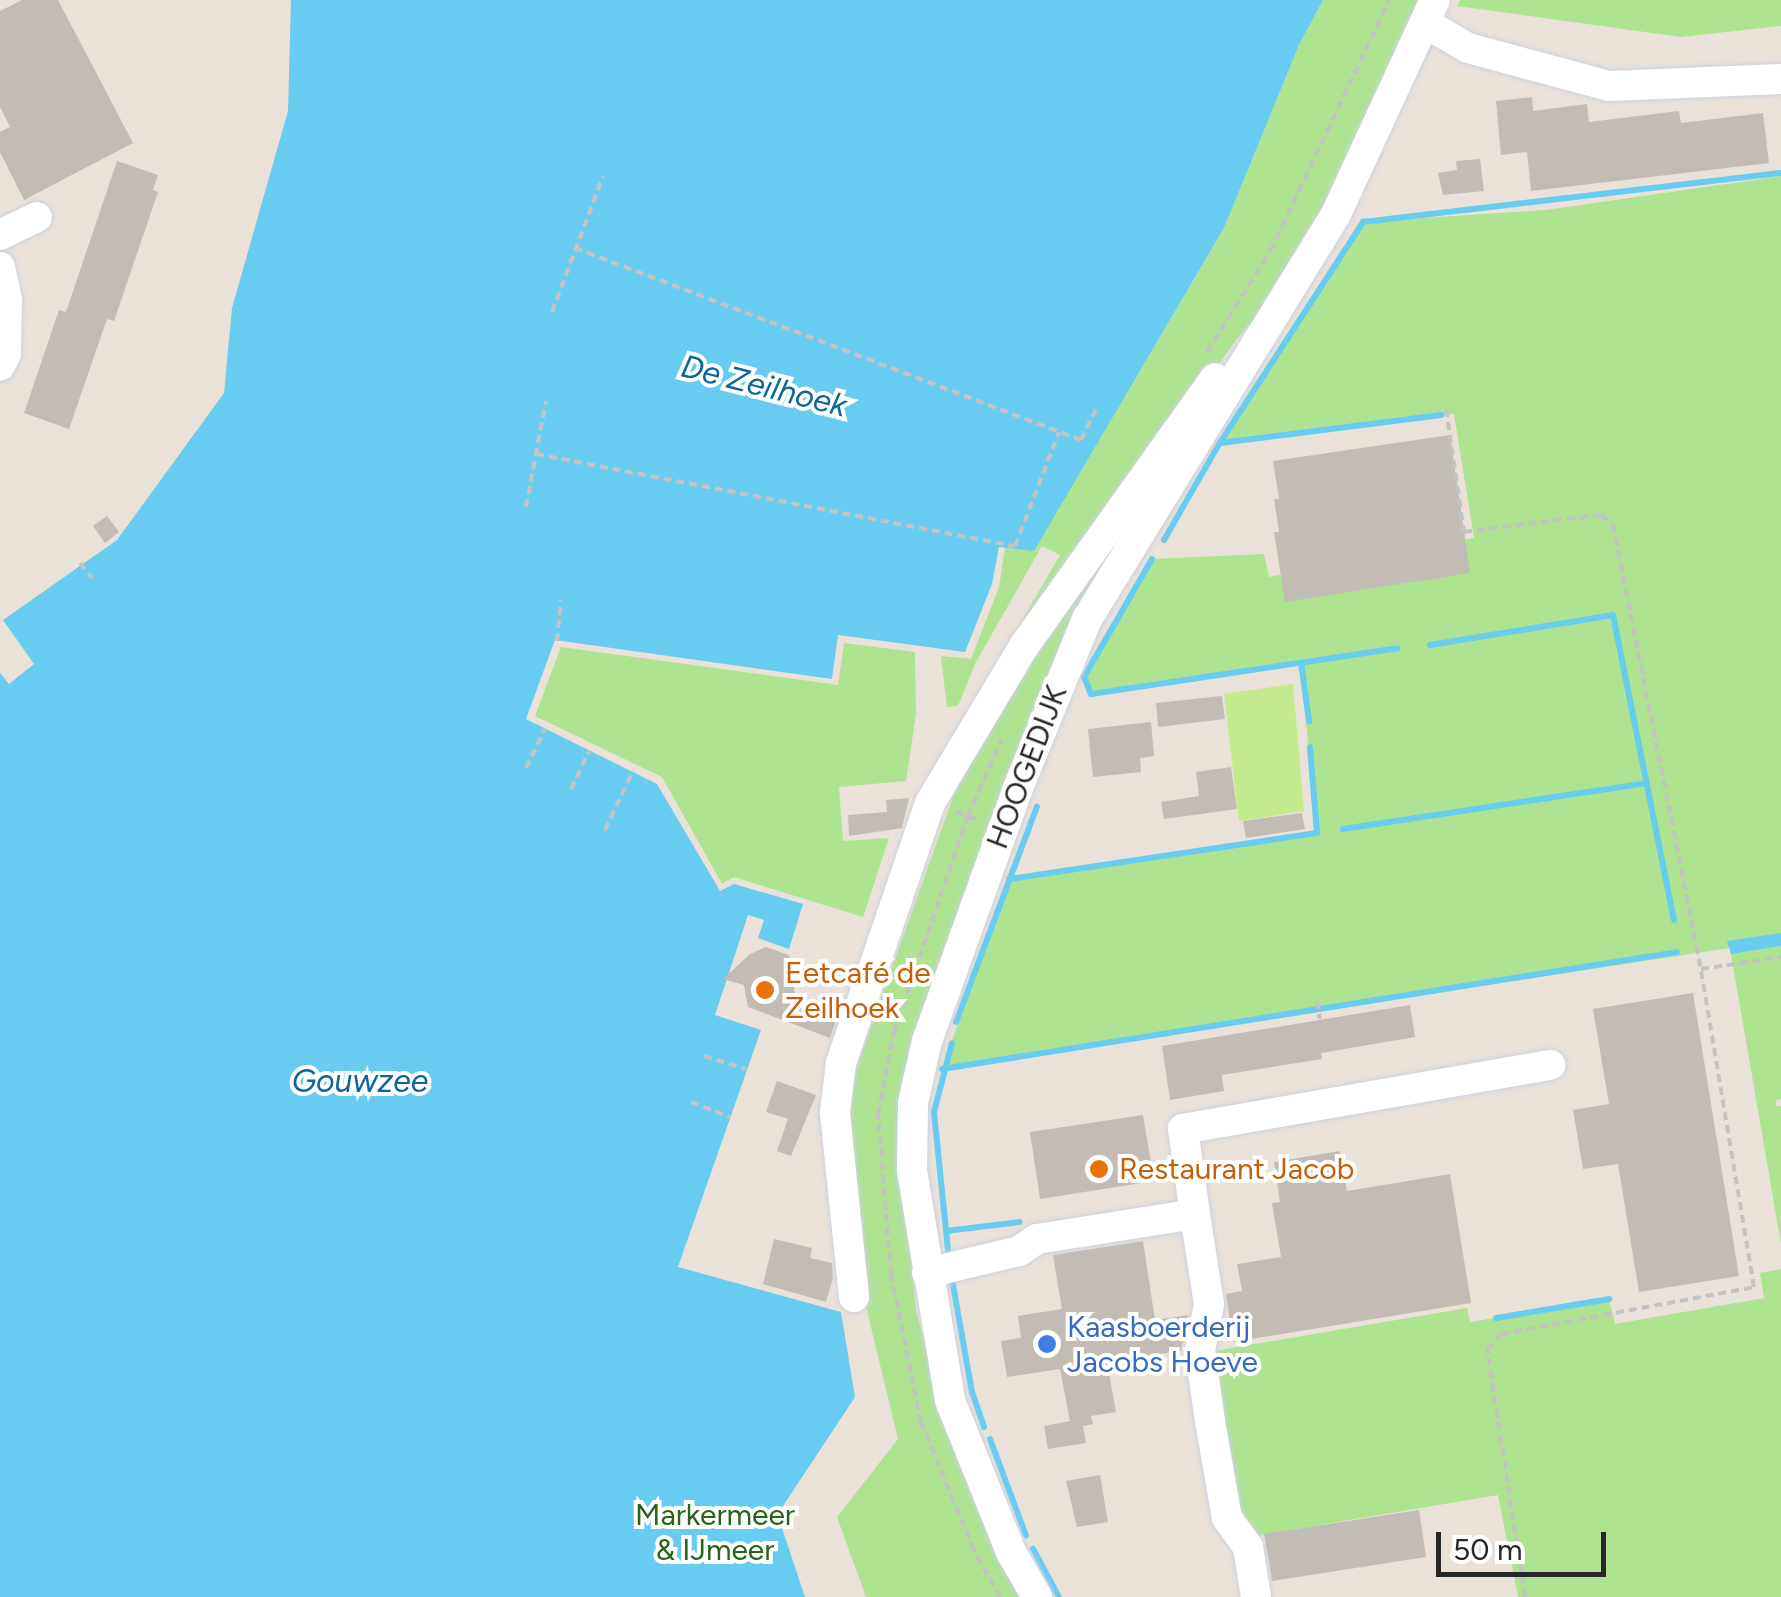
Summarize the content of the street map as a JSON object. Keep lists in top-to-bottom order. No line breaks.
{"streets":{"street":["HOOGEDIJK"]},"water":["De Zeilhoek","Gouwzee"],"parks":["Markermeer & IJmeer"],"places":["Eetcafé de Zeilhoek","Restaurant Jacob","Kaasboerderij Jacobs Hoeve"],"scale_bar":"50 m"}
